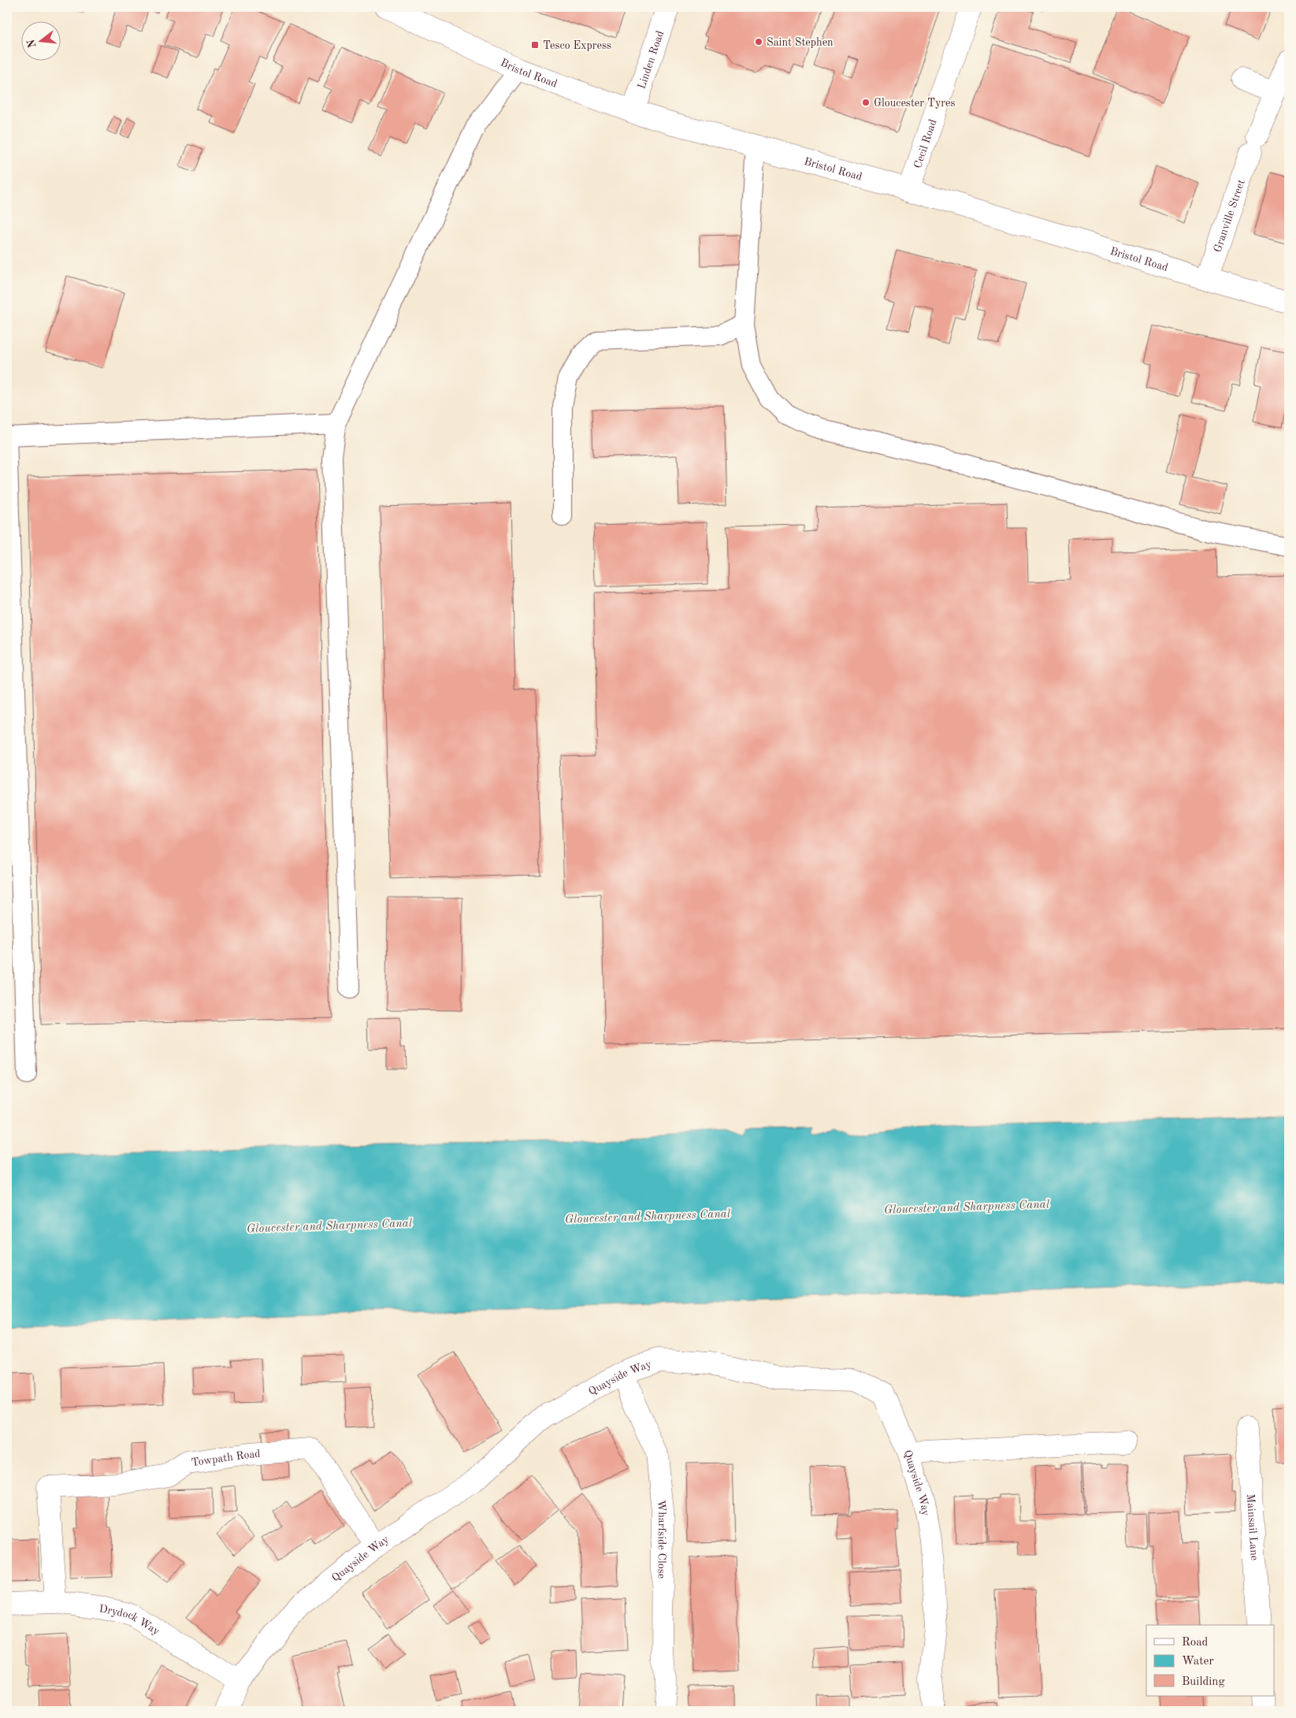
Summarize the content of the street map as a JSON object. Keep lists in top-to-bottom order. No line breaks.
{"streets":{"street":["Linden Road","Bristol Road","Cecil Road","Granville Street","Quayside Way","Towpath Road","Mainsail Lane","Wharfside Close","Drydock Way"]},"crossings":[["Linden Road","Bristol Road"],["Bristol Road","Cecil Road"],["Bristol Road","Granville Street"],["Quayside Way","Towpath Road"],["Quayside Way","Wharfside Close"],["Quayside Way","Drydock Way"],["Towpath Road","Drydock Way"]],"water":["Gloucester and Sharpness Canal"],"places":{"other":["Saint Stephen","Gloucester Tyres"],"transit":["Tesco Express"]},"legend":["Road","Water","Building"],"north":"left"}
